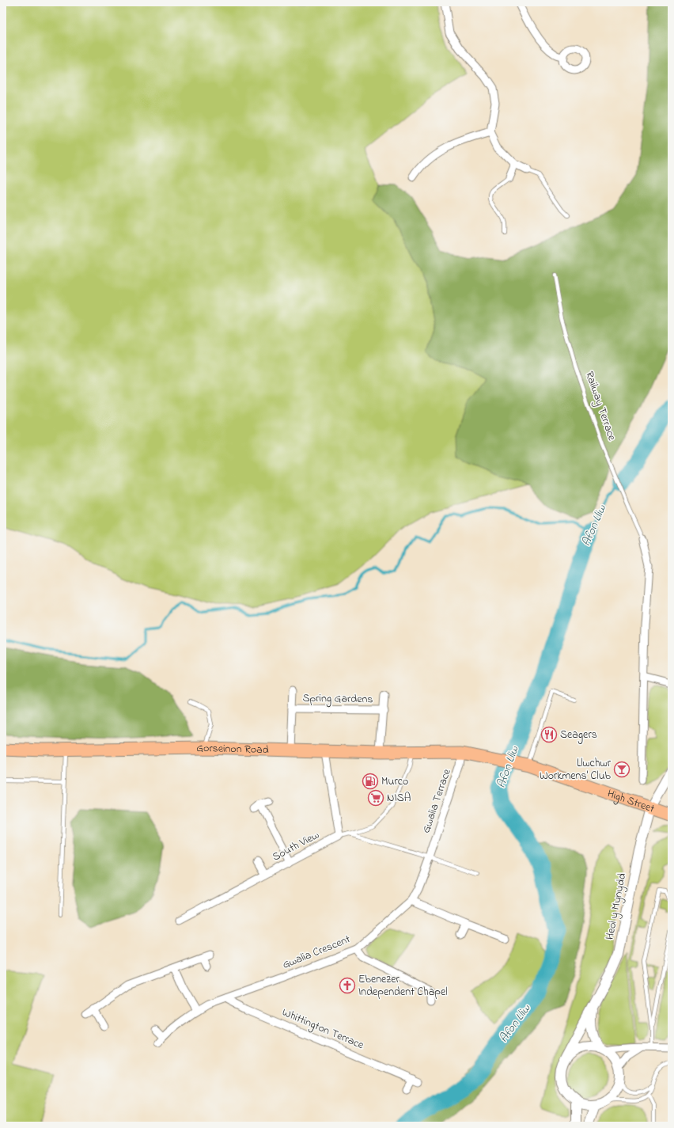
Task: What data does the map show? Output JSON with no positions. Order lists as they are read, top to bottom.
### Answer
{
  "streets": {
    "main road": ["Gorseinon Road", "High Street"],
    "street": [
      "Spring Gardens",
      "Gwalia Terrace",
      "South View",
      "Heol y Mynydd",
      "Gwalia Crescent",
      "Whittington Terrace"
    ],
    "lane": ["Railway Terrace"]
  },
  "crossings": [
    ["Spring Gardens", "Gorseinon Road"],
    ["Gorseinon Road", "Gwalia Terrace"],
    ["Gorseinon Road", "High Street"],
    ["Gwalia Terrace", "High Street"],
    ["Gwalia Terrace", "Gwalia Crescent"],
    ["High Street", "Heol y Mynydd"],
    ["Gwalia Crescent", "Whittington Terrace"]
  ],
  "water": ["Afon Lliw"],
  "places": {
    "restaurant": ["Seagers"],
    "bar": ["Llwchwr Workmens' Club"],
    "fuel station": ["Murco"],
    "supermarket": ["NISA"],
    "church": ["Ebenezer Independent Chapel"]
  }
}
